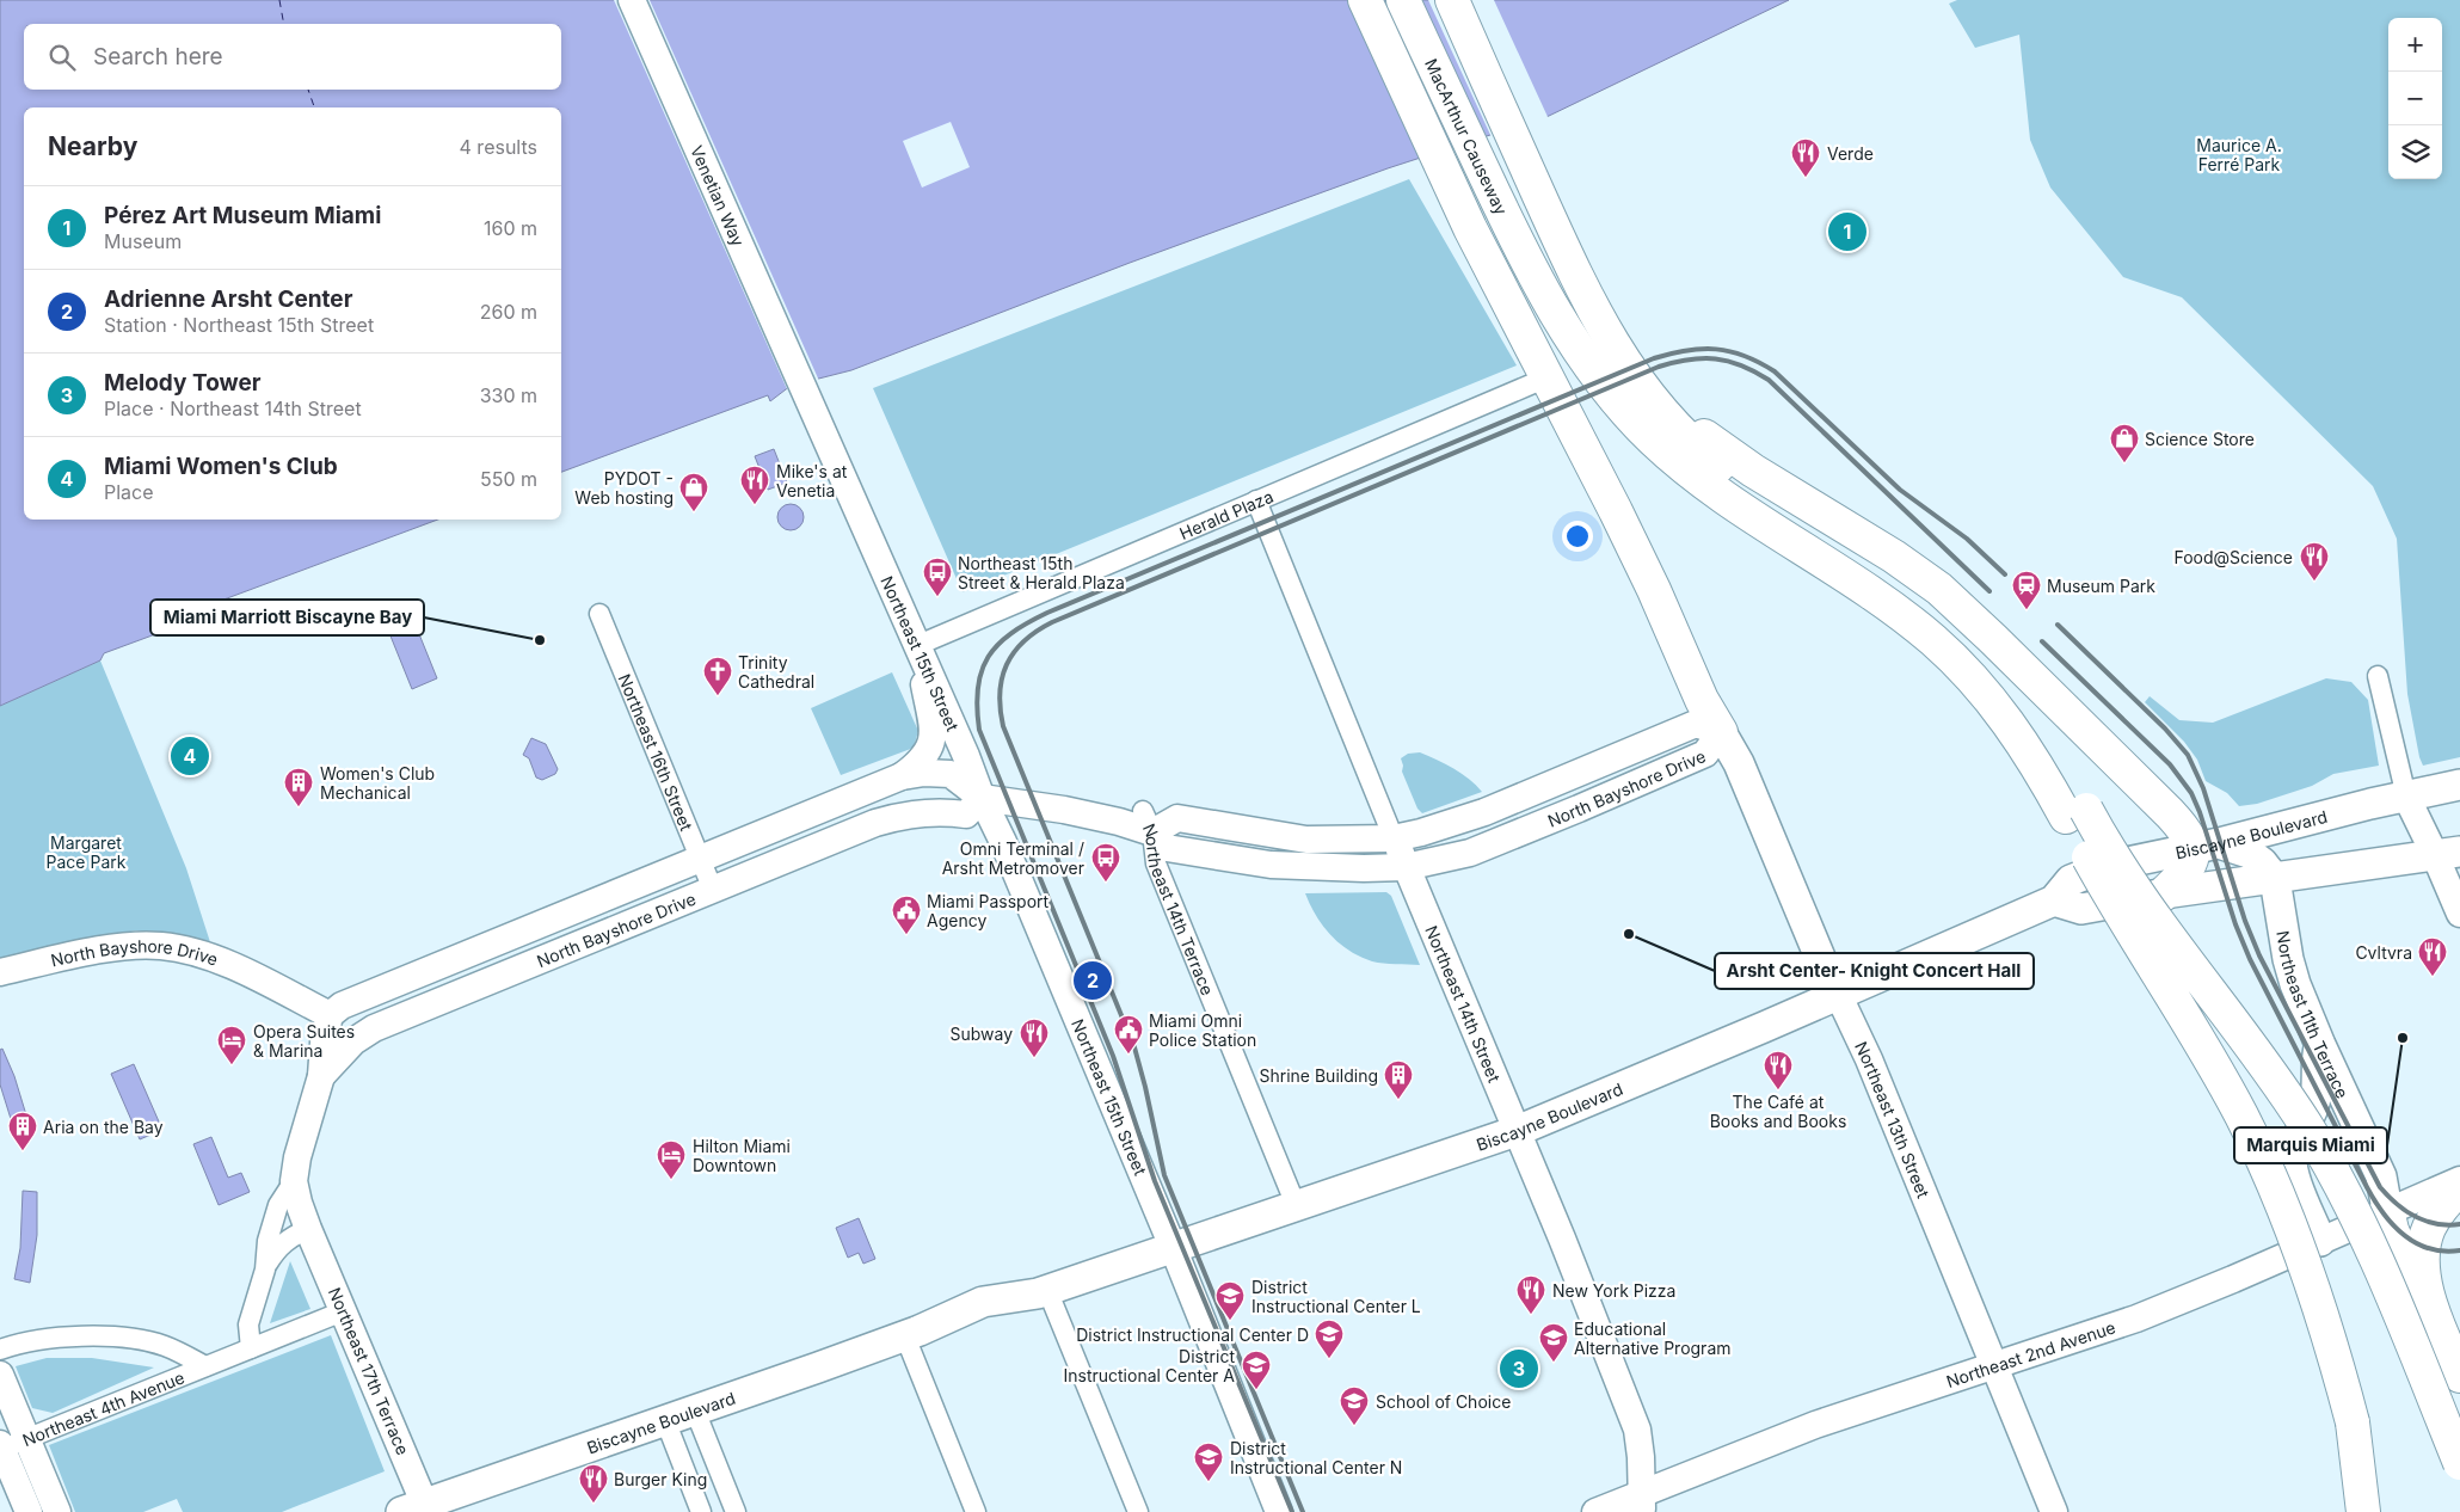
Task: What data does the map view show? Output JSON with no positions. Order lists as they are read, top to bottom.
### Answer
{
  "streets": {
    "highway": ["MacArthur Causeway"],
    "main road": ["Biscayne Boulevard", "Northeast 11th Terrace", "Northeast 13th Street"],
    "street": [
      "Venetian Way",
      "Herald Plaza",
      "Northeast 15th Street",
      "Northeast 16th Street",
      "North Bayshore Drive",
      "Northeast 14th Terrace",
      "Northeast 14th Street",
      "Northeast 2nd Avenue",
      "Northeast 17th Terrace",
      "Northeast 4th Avenue"
    ]
  },
  "crossings": [
    ["Venetian Way", "Northeast 15th Street"],
    ["Herald Plaza", "Northeast 15th Street"],
    ["Herald Plaza", "Northeast 14th Street"],
    ["Northeast 15th Street", "North Bayshore Drive"],
    ["Northeast 15th Street", "Biscayne Boulevard"],
    ["Northeast 16th Street", "North Bayshore Drive"],
    ["North Bayshore Drive", "Northeast 14th Terrace"],
    ["North Bayshore Drive", "Northeast 14th Street"],
    ["North Bayshore Drive", "Northeast 13th Street"],
    ["North Bayshore Drive", "Northeast 17th Terrace"],
    ["Biscayne Boulevard", "Northeast 14th Terrace"],
    ["Biscayne Boulevard", "Northeast 14th Street"],
    ["Biscayne Boulevard", "Northeast 13th Street"],
    ["Biscayne Boulevard", "Northeast 17th Terrace"],
    ["Northeast 14th Street", "Northeast 2nd Avenue"],
    ["Northeast 11th Terrace", "Northeast 2nd Avenue"],
    ["Northeast 13th Street", "Northeast 2nd Avenue"],
    ["Northeast 17th Terrace", "Northeast 4th Avenue"]
  ],
  "parks": ["Maurice A. Ferré Park", "Margaret Pace Park"],
  "places": {
    "restaurant": [
      "Verde",
      "Mike's at Venetia",
      "Food@Science",
      "Cvltvra",
      "Subway",
      "The Café at Books and Books",
      "New York Pizza",
      "Burger King"
    ],
    "shop": ["Science Store", "PYDOT - Web hosting"],
    "bus stop": ["Northeast 15th Street & Herald Plaza", "Omni Terminal / Arsht Metromover"],
    "station": ["Museum Park"],
    "other": ["Miami Marriott Biscayne Bay", "Arsht Center- Knight Concert Hall", "Marquis Miami"],
    "church": ["Trinity Cathedral"],
    "building": ["Women's Club Mechanical", "Shrine Building", "Aria on the Bay"],
    "public building": ["Miami Passport Agency", "Miami Omni Police Station"],
    "hotel": ["Opera Suites & Marina", "Hilton Miami Downtown"],
    "school or university": [
      "District Instructional Center L",
      "District Instructional Center D",
      "Educational Alternative Program",
      "District Instructional Center A",
      "School of Choice",
      "District Instructional Center N"
    ]
  },
  "page": {
    "map_buttons": ["+", "−"],
    "search": "Search here",
    "heading": ["Nearby", "4 results"],
    "list": [
      {
        "mark": "1",
        "name": "Pérez Art Museum Miami",
        "note": "Museum",
        "value": "160 m"
      },
      {
        "mark": "2",
        "name": "Adrienne Arsht Center",
        "note": "Station · Northeast 15th Street",
        "value": "260 m"
      },
      {
        "mark": "3",
        "name": "Melody Tower",
        "note": "Place · Northeast 14th Street",
        "value": "330 m"
      },
      {
        "mark": "4",
        "name": "Miami Women's Club",
        "note": "Place",
        "value": "550 m"
      }
    ],
    "pins": [
      "1",
      "4",
      "2",
      "3"
    ]
  }
}
